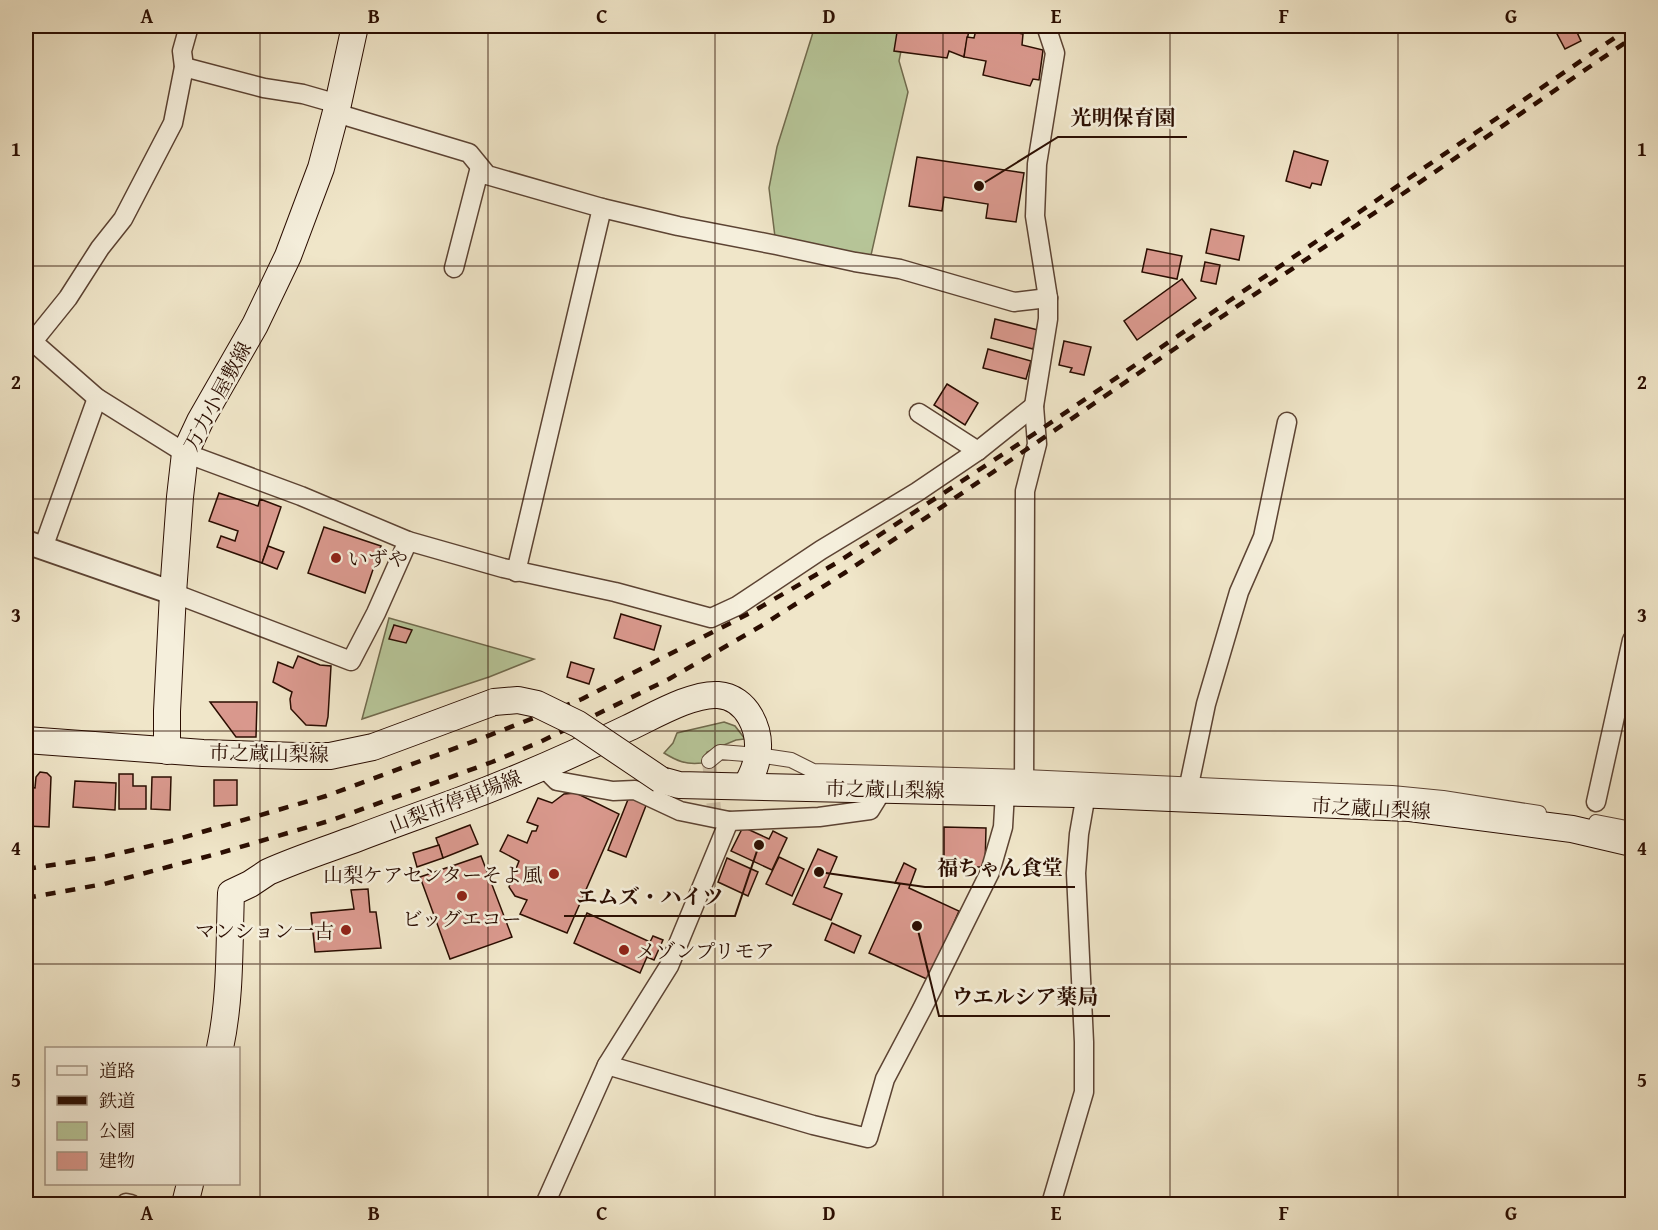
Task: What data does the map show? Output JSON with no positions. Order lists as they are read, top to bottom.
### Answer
{
  "streets": {
    "main road": ["万力小屋敷線", "市之蔵山梨線", "山梨市停車場線"]
  },
  "crossings": [
    ["万力小屋敷線", "市之蔵山梨線"],
    ["市之蔵山梨線", "山梨市停車場線"]
  ],
  "places": [
    "光明保育園",
    "いずや",
    "エムズ・ハイツ",
    "福ちゃん食堂",
    "山梨ケアセンターそよ風",
    "ビッグエコー",
    "ウエルシア薬局",
    "マンション一古",
    "メゾンプリモア"
  ],
  "legend": [
    "道路",
    "鉄道",
    "公園",
    "建物"
  ],
  "grid": {
    "columns": [
      "A",
      "B",
      "C",
      "D",
      "E",
      "F",
      "G"
    ],
    "rows": [
      "1",
      "2",
      "3",
      "4",
      "5"
    ]
  }
}
